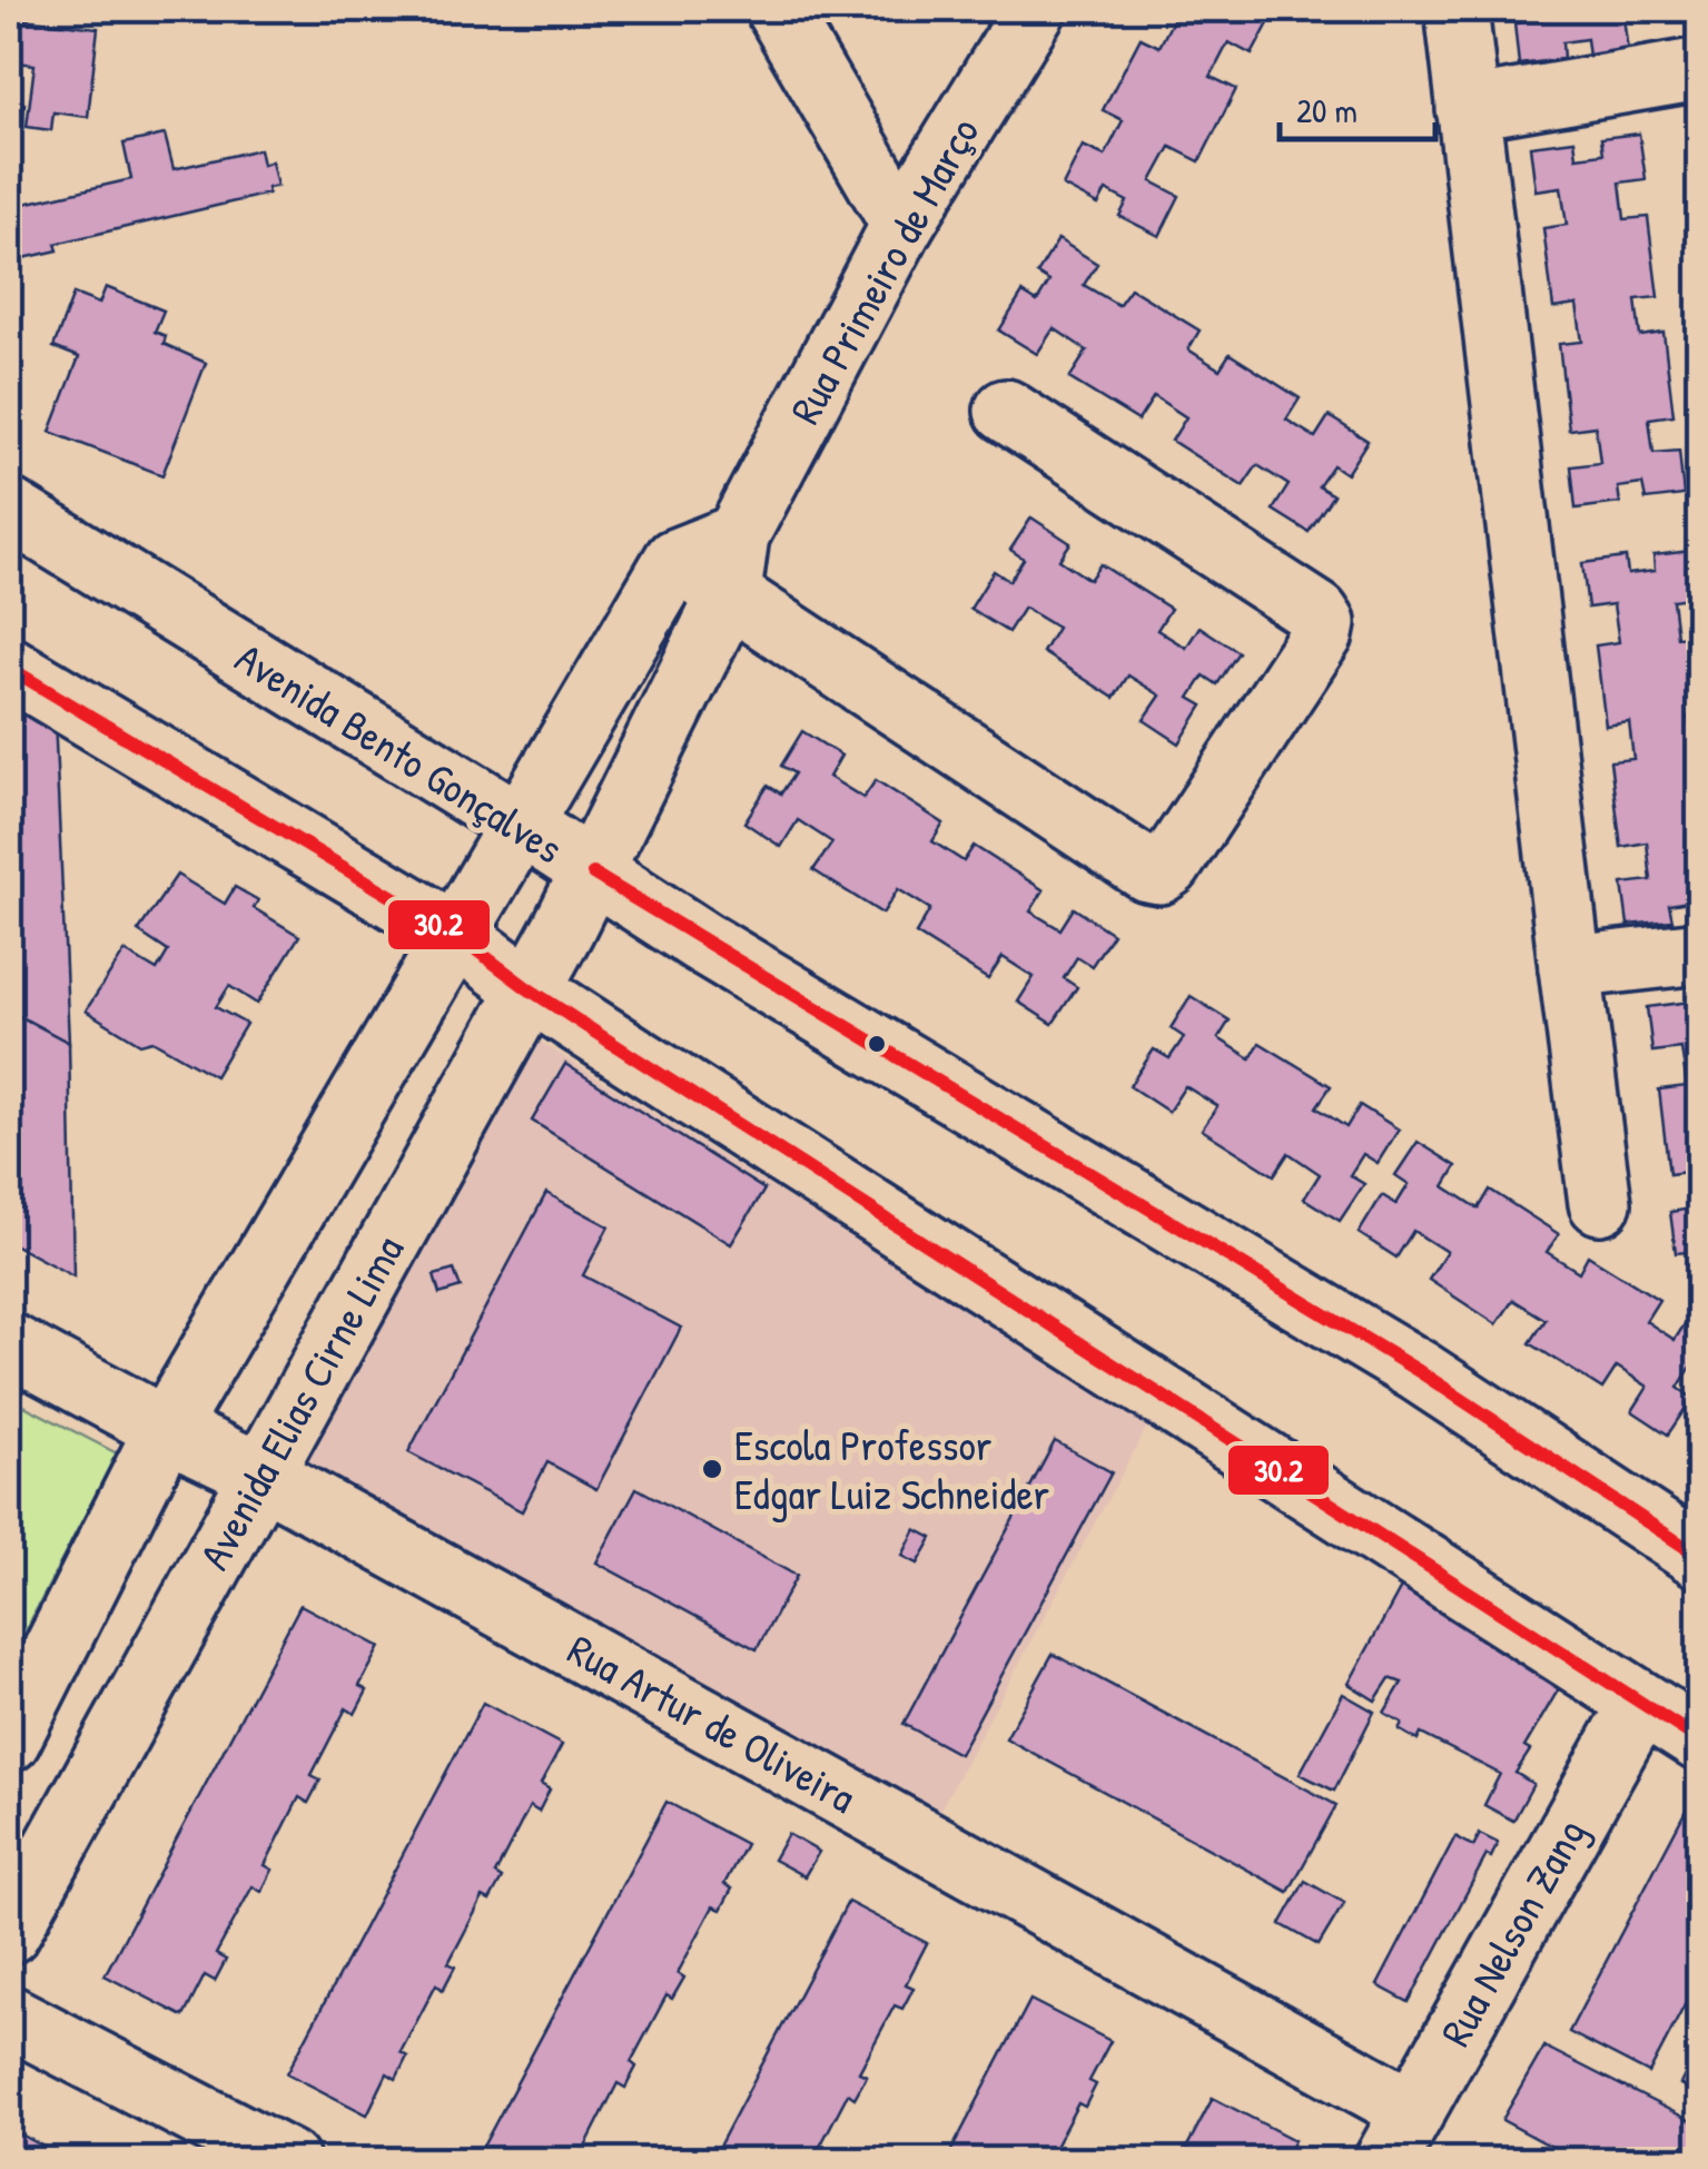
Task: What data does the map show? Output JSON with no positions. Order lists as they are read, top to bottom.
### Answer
{
  "streets": {
    "street": [
      "Rua Primeiro de Março",
      "Avenida Bento Gonçalves",
      "Avenida Elias Cirne Lima",
      "Rua Artur de Oliveira",
      "Rua Nelson Zang"
    ]
  },
  "crossings": [
    ["Rua Primeiro de Março", "Avenida Bento Gonçalves"],
    ["Rua Primeiro de Março", "Avenida Elias Cirne Lima"],
    ["Avenida Bento Gonçalves", "Avenida Elias Cirne Lima"],
    ["Avenida Elias Cirne Lima", "Rua Artur de Oliveira"],
    ["Rua Artur de Oliveira", "Rua Nelson Zang"]
  ],
  "places": ["Escola Professor Edgar Luiz Schneider"],
  "lines": ["transit line 30.2"],
  "scale_bar": "20 m"
}
